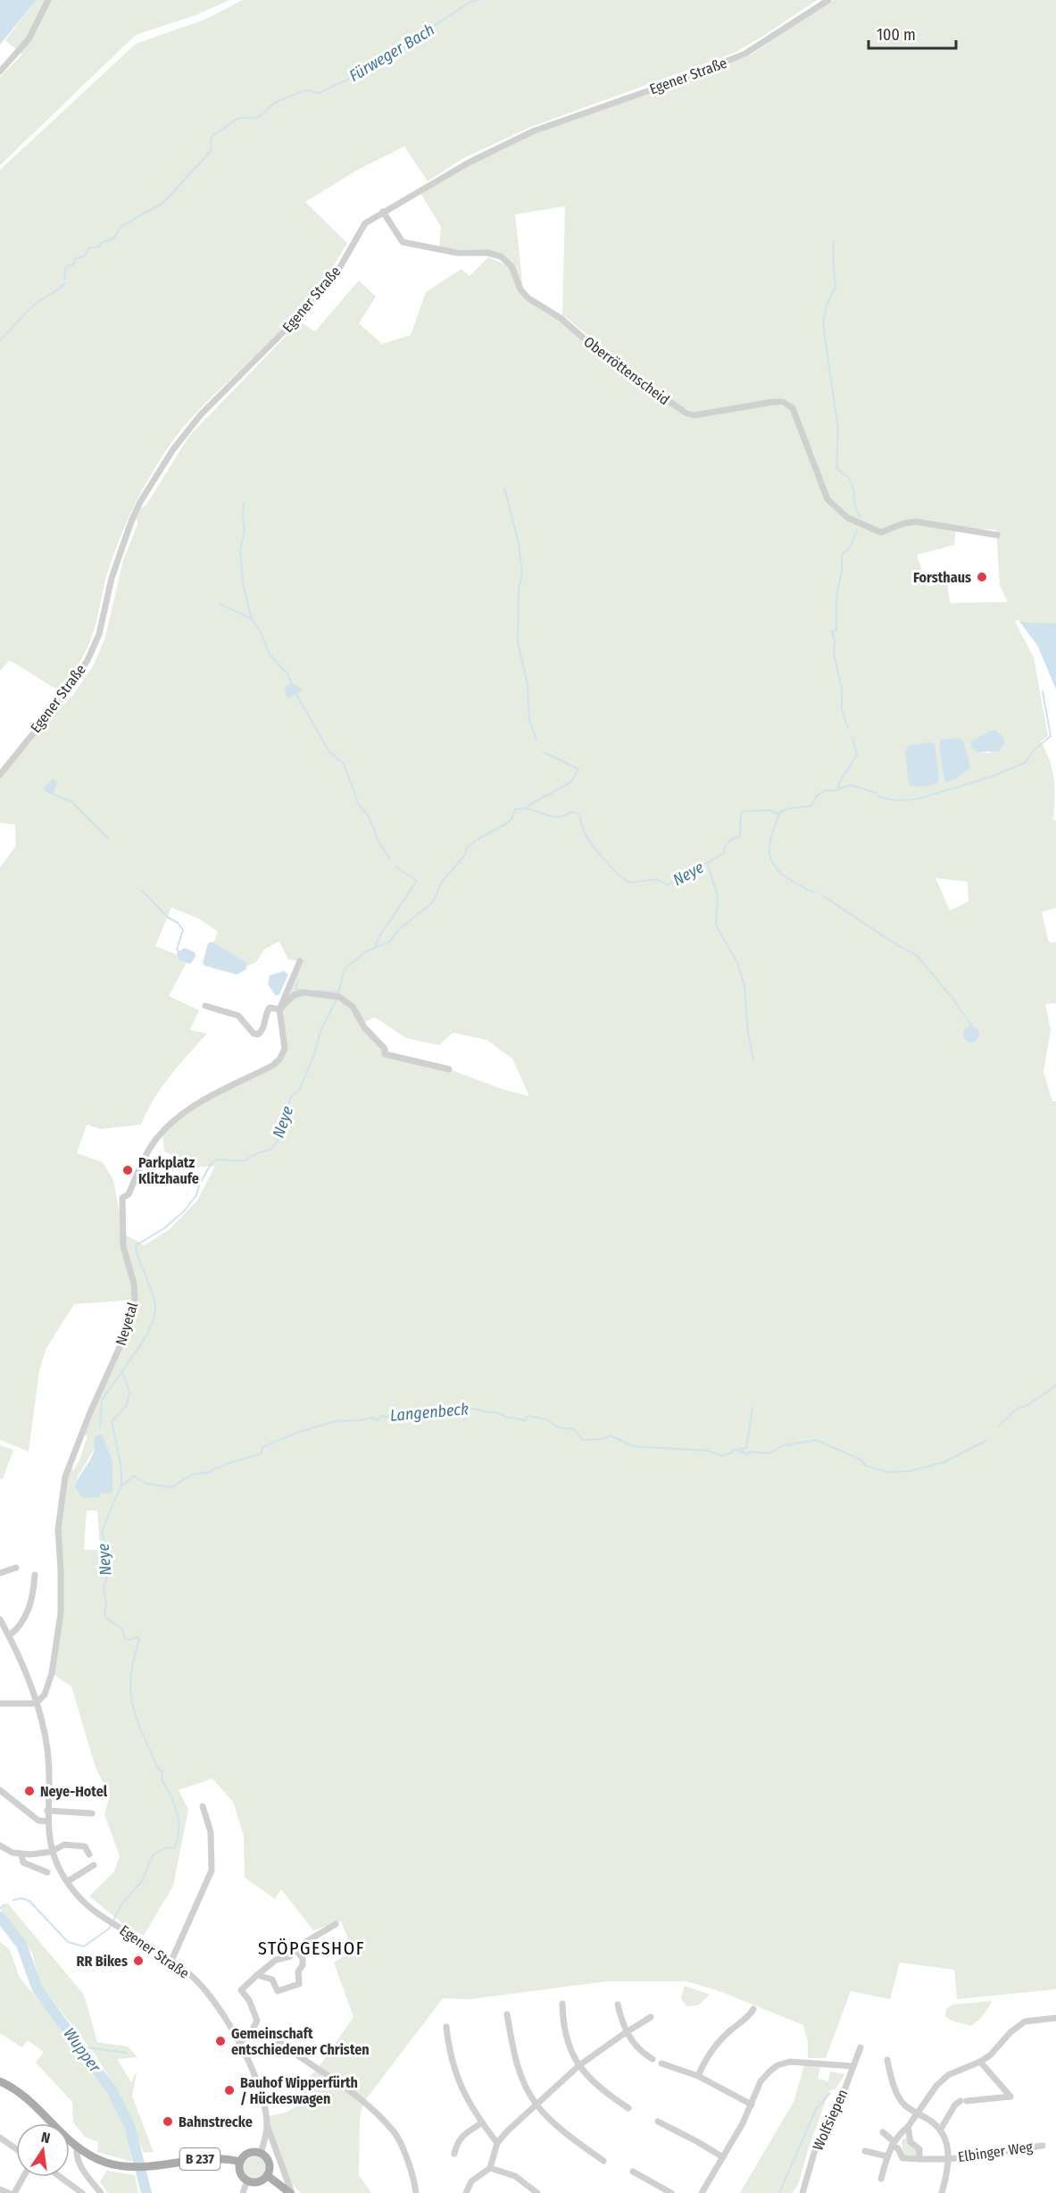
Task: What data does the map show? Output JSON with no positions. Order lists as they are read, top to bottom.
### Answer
{
  "streets": {
    "main road": ["B 237"],
    "street": [
      "Egener Straße",
      "Oberröttenscheid",
      "Neyetal",
      "Wolfsiepen",
      "Elbinger Weg"
    ]
  },
  "crossings": [
    ["Egener Straße", "Oberröttenscheid"],
    ["Egener Straße", "Neyetal"],
    ["Egener Straße", "B 237"]
  ],
  "districts": ["STÖPGESHOF"],
  "water": [
    "Fürweger Bach",
    "Neye",
    "Langenbeck",
    "Wupper"
  ],
  "places": [
    "Forsthaus",
    "Parkplatz Klitzhaufe",
    "Neye-Hotel",
    "RR Bikes",
    "Gemeinschaft entschiedener Christen",
    "Bauhof Wipperfürth / Hückeswagen",
    "Bahnstrecke"
  ],
  "scale_bar": "100 m",
  "north": "top"
}
